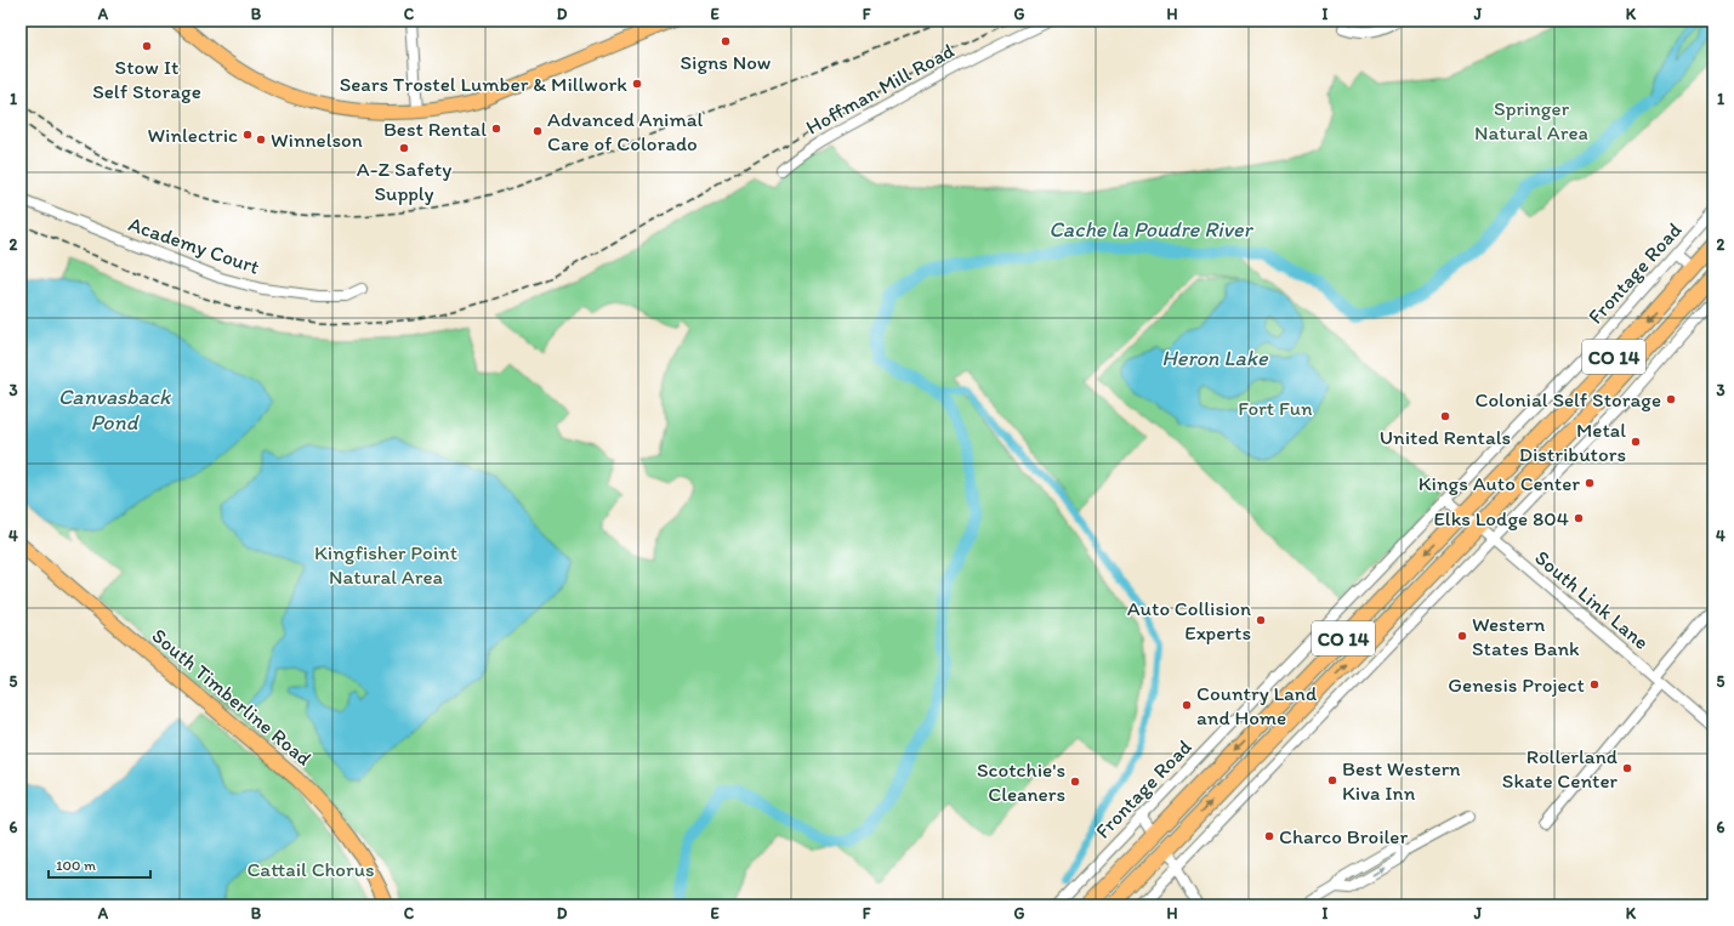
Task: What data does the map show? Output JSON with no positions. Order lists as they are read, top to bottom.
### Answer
{
  "streets": {
    "highway": ["CO 14"],
    "main road": ["South Timberline Road"],
    "street": [
      "Hoffman Mill Road",
      "Academy Court",
      "Frontage Road",
      "South Link Lane"
    ]
  },
  "crossings": [
    ["Frontage Road", "South Link Lane"],
    ["CO 14", "South Link Lane"]
  ],
  "water": ["Cache la Poudre River", "Heron Lake", "Canvasback Pond"],
  "parks": [
    "Springer Natural Area",
    "Fort Fun",
    "Kingfisher Point Natural Area",
    "Cattail Chorus"
  ],
  "places": [
    "Signs Now",
    "Stow It Self Storage",
    "Sears Trostel Lumber & Millwork",
    "Best Rental",
    "Advanced Animal Care of Colorado",
    "Winlectric",
    "Winnelson",
    "A-Z Safety Supply",
    "Colonial Self Storage",
    "United Rentals",
    "Metal Distributors",
    "Kings Auto Center",
    "Elks Lodge 804",
    "Auto Collision Experts",
    "Western States Bank",
    "Genesis Project",
    "Country Land and Home",
    "Rollerland Skate Center",
    "Best Western Kiva Inn",
    "Scotchie's Cleaners",
    "Charco Broiler"
  ],
  "scale_bar": "100 m",
  "grid": {
    "columns": [
      "A",
      "B",
      "C",
      "D",
      "E",
      "F",
      "G",
      "H",
      "I",
      "J",
      "K"
    ],
    "rows": [
      "1",
      "2",
      "3",
      "4",
      "5",
      "6"
    ]
  }
}
